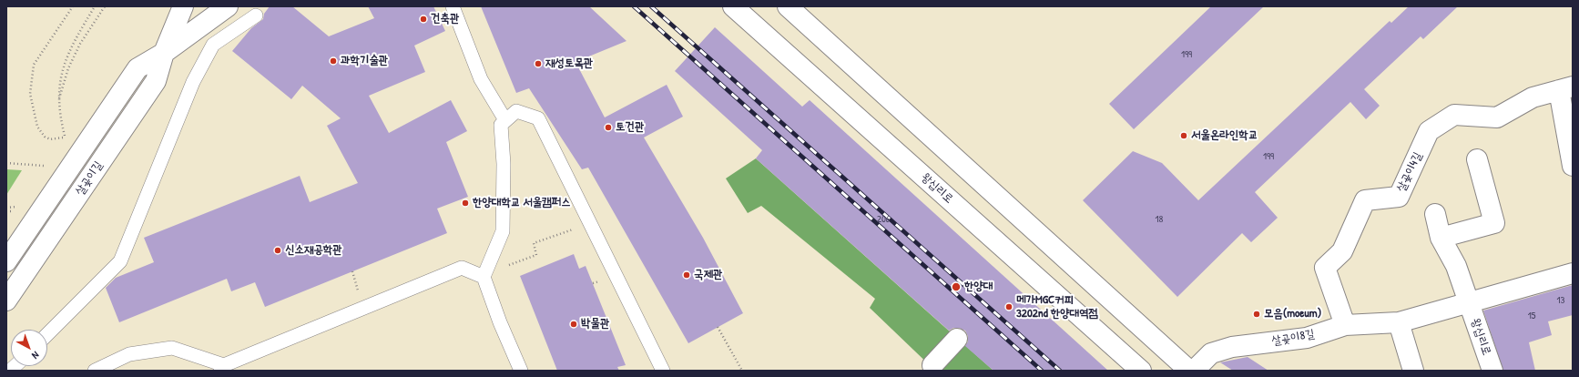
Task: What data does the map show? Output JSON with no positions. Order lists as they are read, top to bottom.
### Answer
{
  "streets": {
    "main road": [
      "살곶이4길",
      "살곶이길",
      "왕십리로",
      "살곶이8길"
    ]
  },
  "crossings": [
    ["살곶이4길", "살곶이8길"],
    ["왕십리로", "살곶이8길"]
  ],
  "places": [
    "건축관",
    "과학기술관",
    "재성토목관",
    "토건관",
    "서울온라인학교",
    "한양대학교 서울캠퍼스",
    "신소재공학관",
    "국제관",
    "한양대",
    "메가MGC커피 3202nd 한양대역점",
    "모음(moeum)",
    "박물관"
  ],
  "house_numbers": [
    "199",
    "199",
    "206",
    "18",
    "13",
    "15"
  ],
  "north": "bottom right"
}
